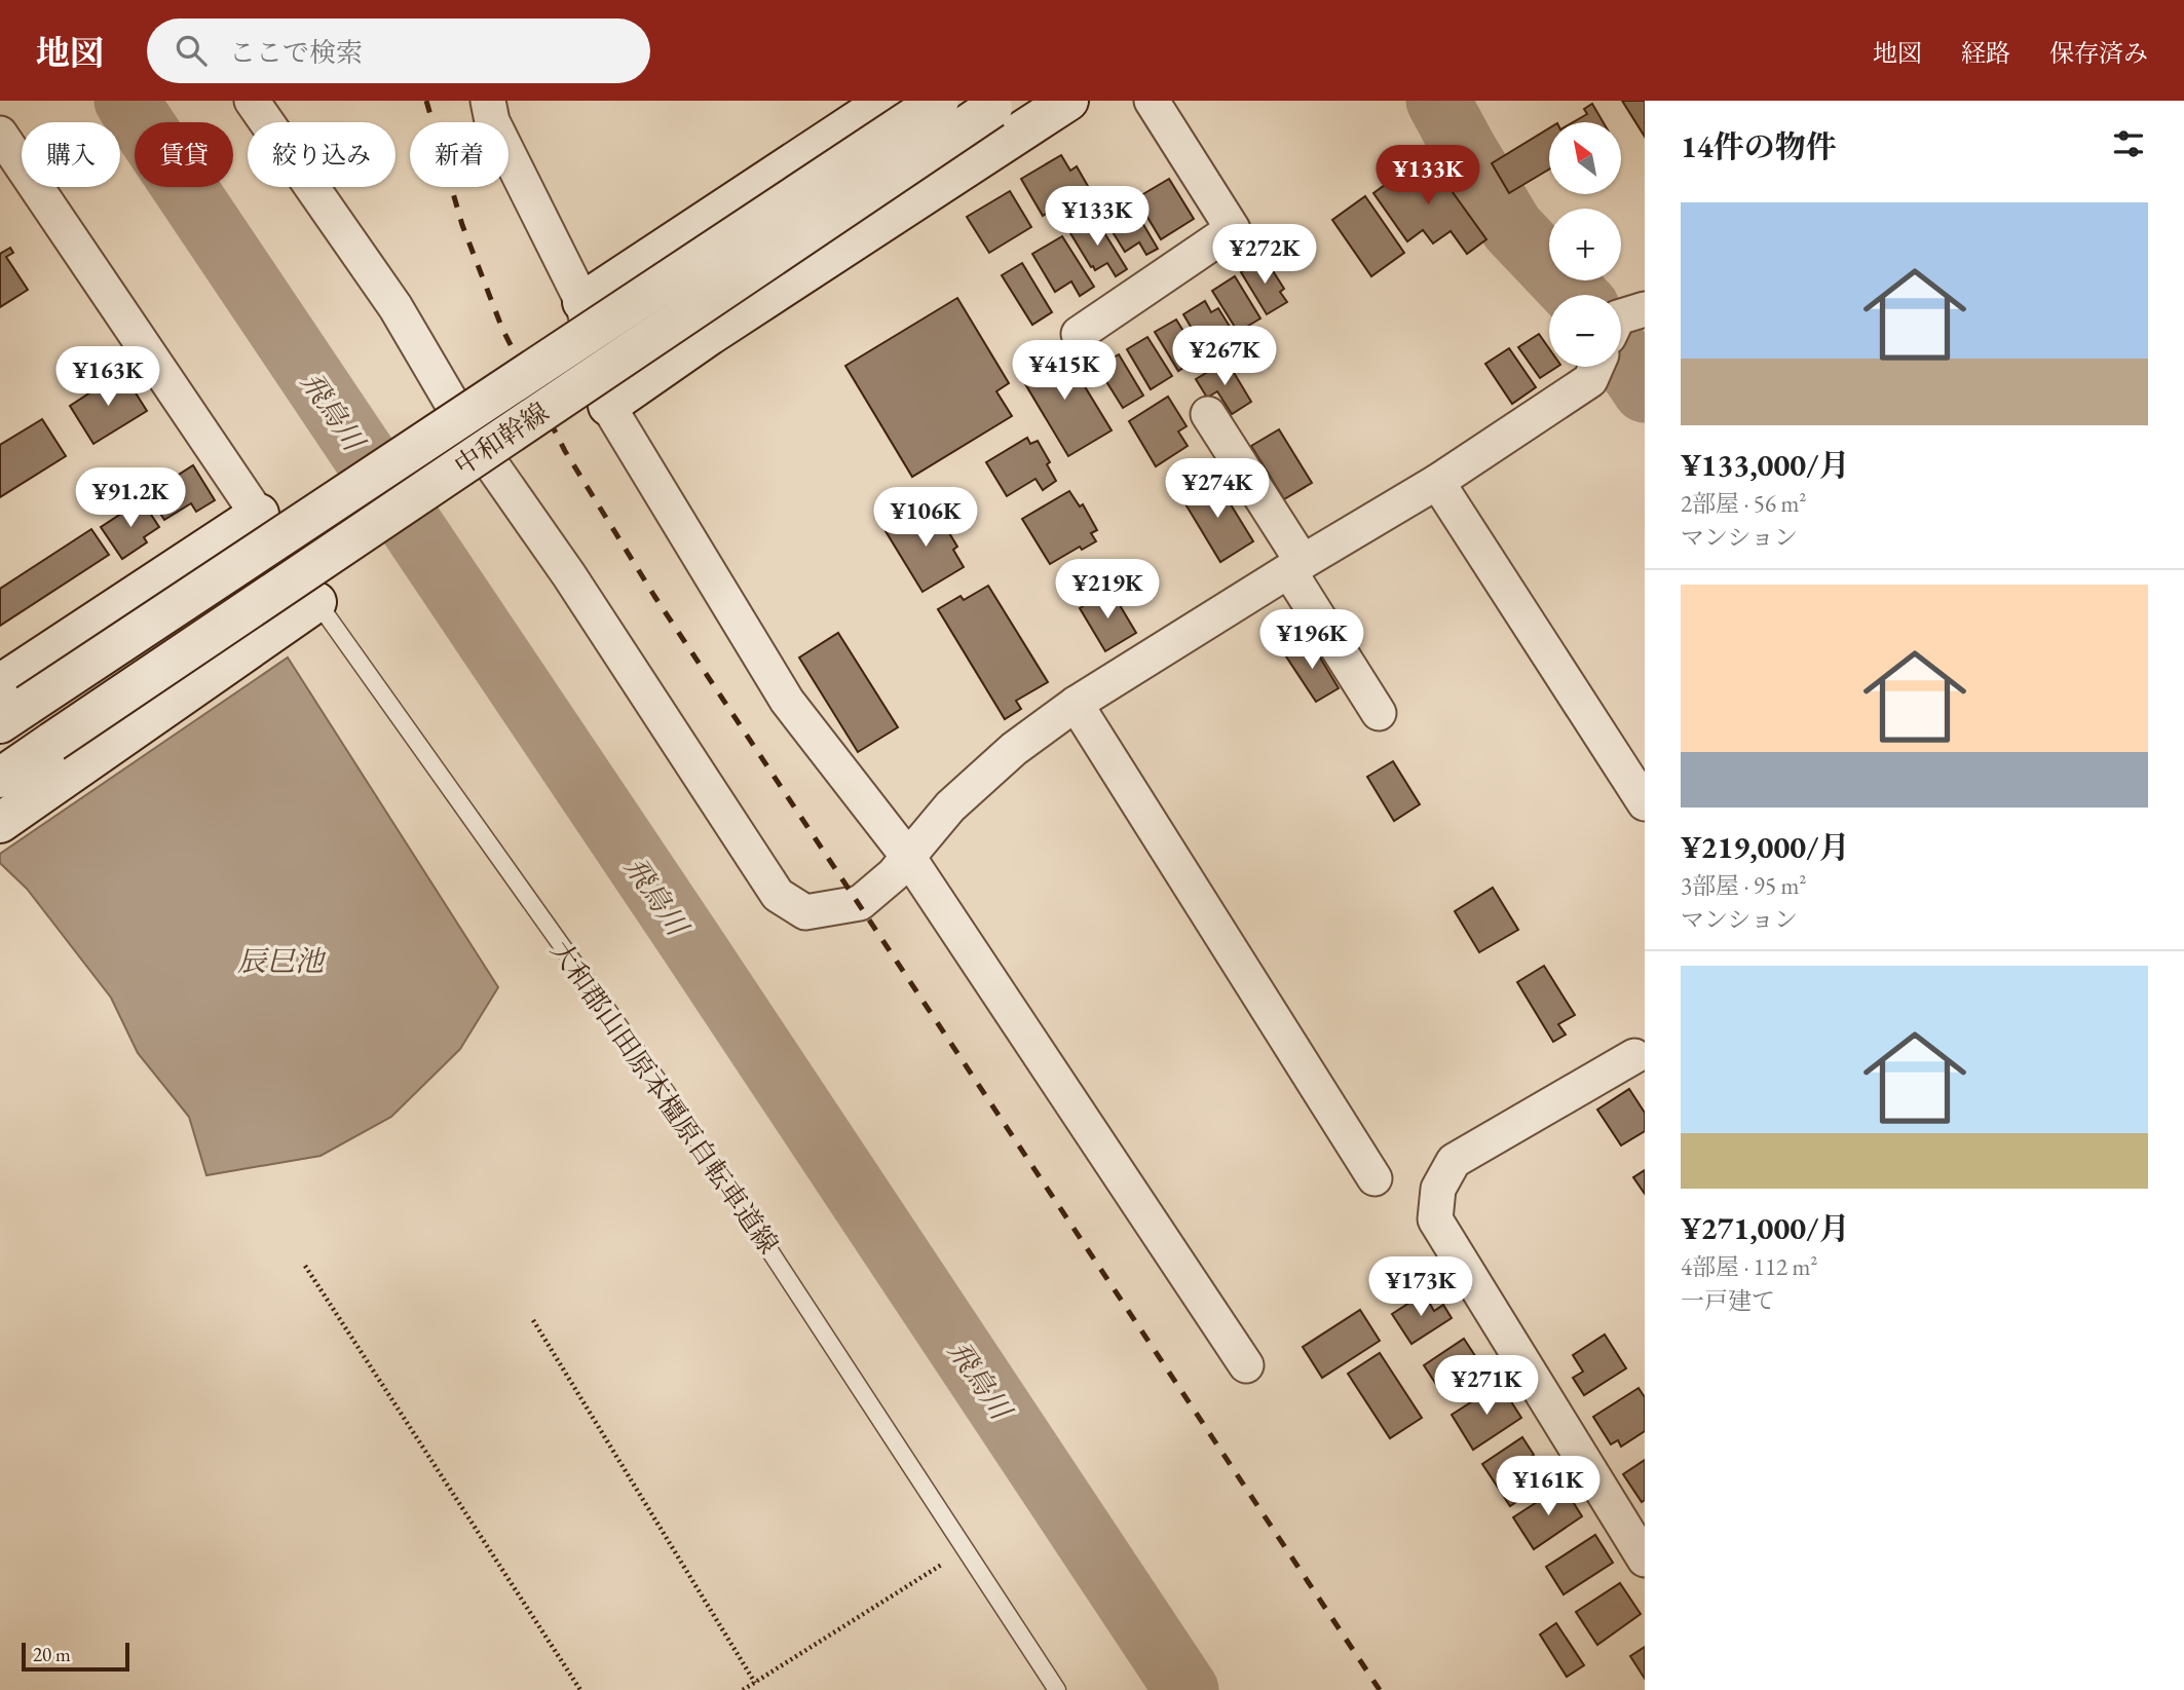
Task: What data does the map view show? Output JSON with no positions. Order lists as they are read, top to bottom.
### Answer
{
  "streets": {
    "main road": ["中和幹線"],
    "street": ["大和郡山田原本橿原自転車道線"]
  },
  "water": ["飛鳥川", "辰巳池"],
  "scale_bar": "20 m",
  "north": "top left",
  "page": {
    "header": "地図",
    "search": "ここで検索",
    "nav": ["地図", "経路", "保存済み"],
    "heading": "14件の物件",
    "map_buttons": ["+", "−"],
    "chip": [
      "購入",
      "賃貸",
      "絞り込み",
      "新着"
    ],
    "price": [
      "¥133K",
      "¥133K",
      "¥272K",
      "¥267K",
      "¥415K",
      "¥163K",
      "¥274K",
      "¥91.2K",
      "¥106K",
      "¥219K",
      "¥196K",
      "¥173K",
      "¥271K",
      "¥161K"
    ],
    "list": [
      {
        "name": "¥133,000/月",
        "note": "2部屋 · 56 m² · マンション"
      },
      {
        "name": "¥219,000/月",
        "note": "3部屋 · 95 m² · マンション"
      },
      {
        "name": "¥271,000/月",
        "note": "4部屋 · 112 m² · 一戸建て"
      }
    ],
    "scale": "20 m"
  }
}
